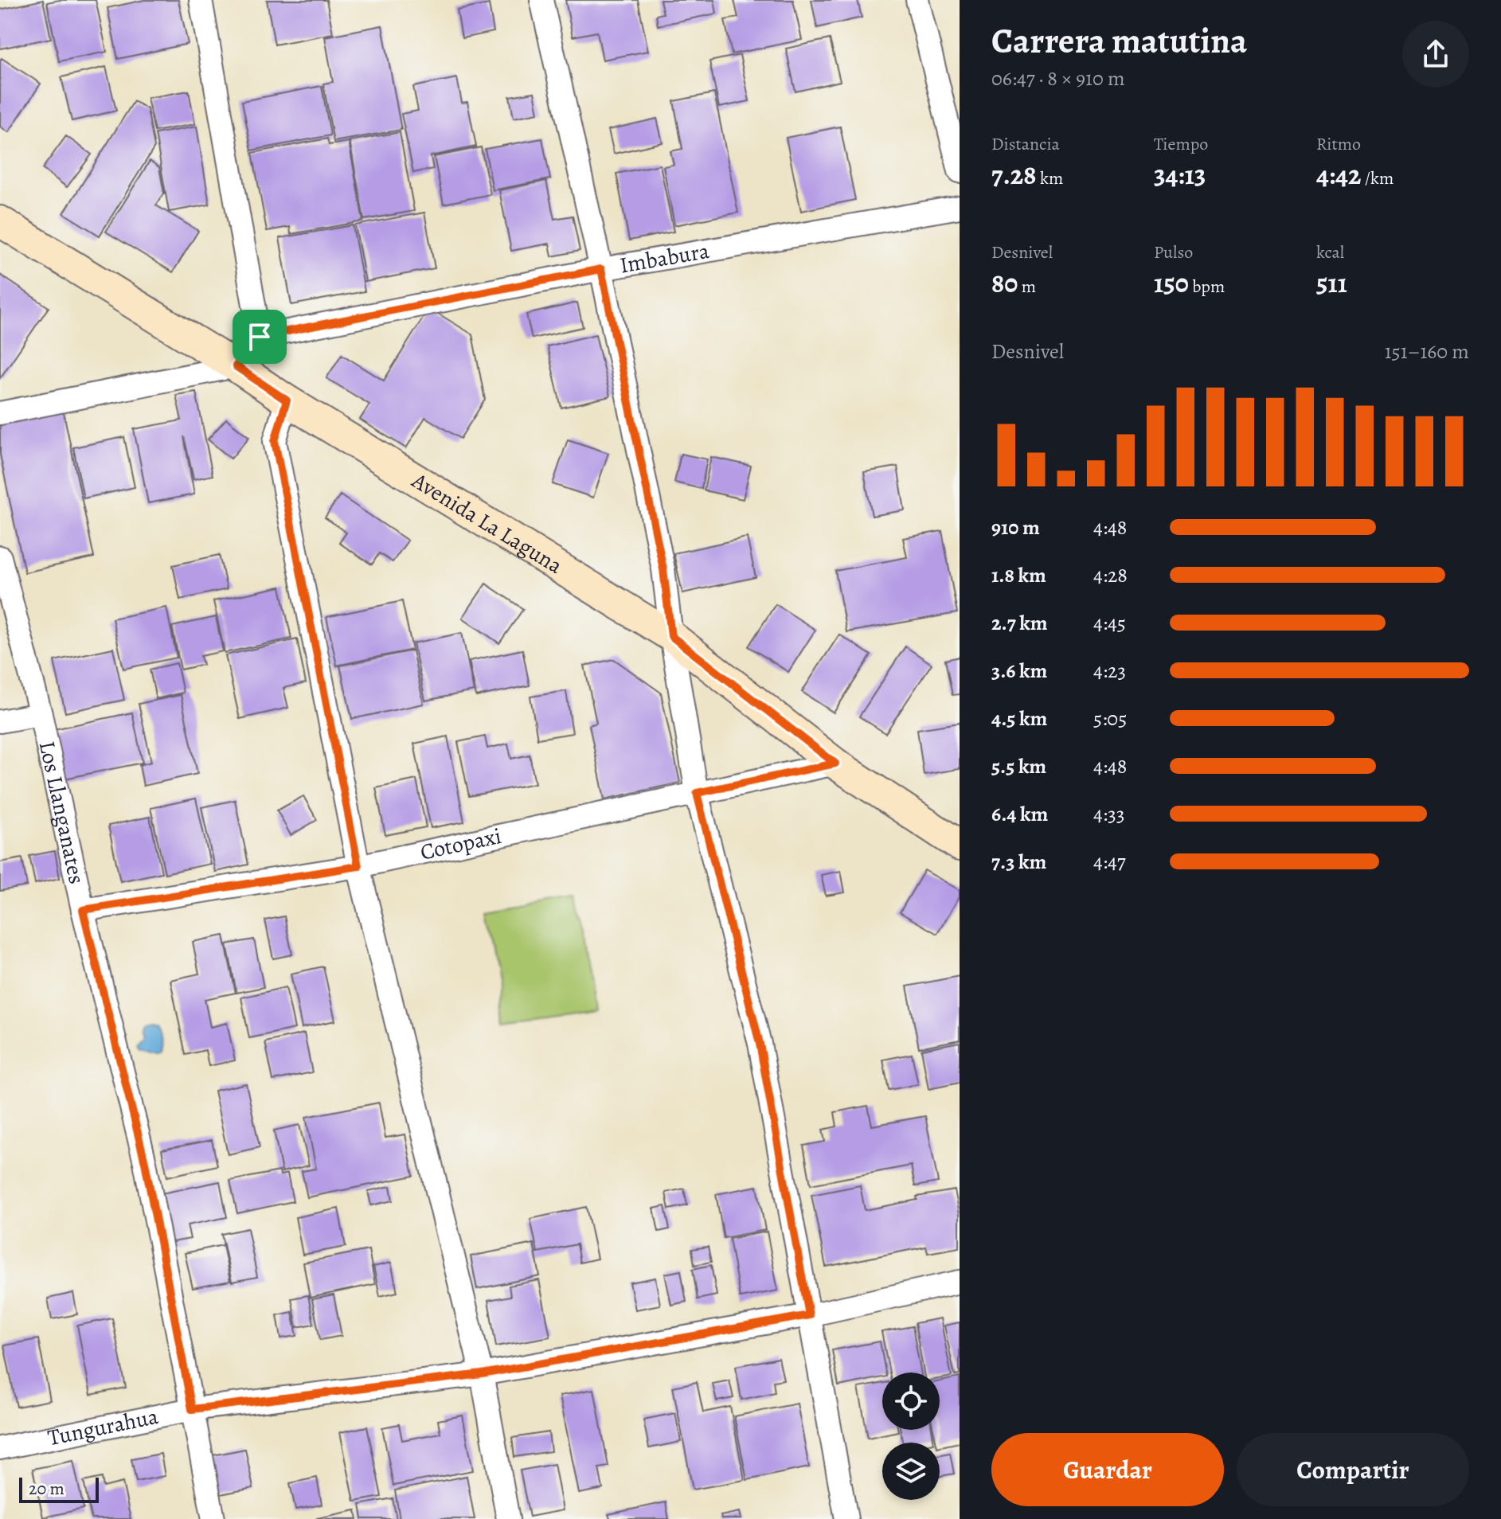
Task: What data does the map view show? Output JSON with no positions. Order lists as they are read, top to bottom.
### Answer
{
  "streets": {
    "street": [
      "Imbabura",
      "Avenida La Laguna",
      "Los Llanganates",
      "Cotopaxi",
      "Tungurahua"
    ]
  },
  "crossings": [
    ["Avenida La Laguna", "Cotopaxi"],
    ["Los Llanganates", "Cotopaxi"],
    ["Los Llanganates", "Tungurahua"]
  ],
  "scale_bar": "20 m",
  "page": {
    "heading": ["Carrera matutina", "06:47 · 8 × 910 m"],
    "stats": [
      ["Distancia", "7.28 km"],
      ["Tiempo", "34:13"],
      ["Ritmo", "4:42 /km"],
      ["Desnivel", "80 m"],
      ["Pulso", "150 bpm"],
      ["kcal", "511"]
    ],
    "chart": ["Desnivel", "151–160 m"],
    "list": [
      {
        "name": "910 m",
        "note": "4:48"
      },
      {
        "name": "1.8 km",
        "note": "4:28"
      },
      {
        "name": "2.7 km",
        "note": "4:45"
      },
      {
        "name": "3.6 km",
        "note": "4:23"
      },
      {
        "name": "4.5 km",
        "note": "5:05"
      },
      {
        "name": "5.5 km",
        "note": "4:48"
      },
      {
        "name": "6.4 km",
        "note": "4:33"
      },
      {
        "name": "7.3 km",
        "note": "4:47"
      }
    ],
    "buttons": ["Guardar", "Compartir"],
    "scale": "20 m"
  }
}
